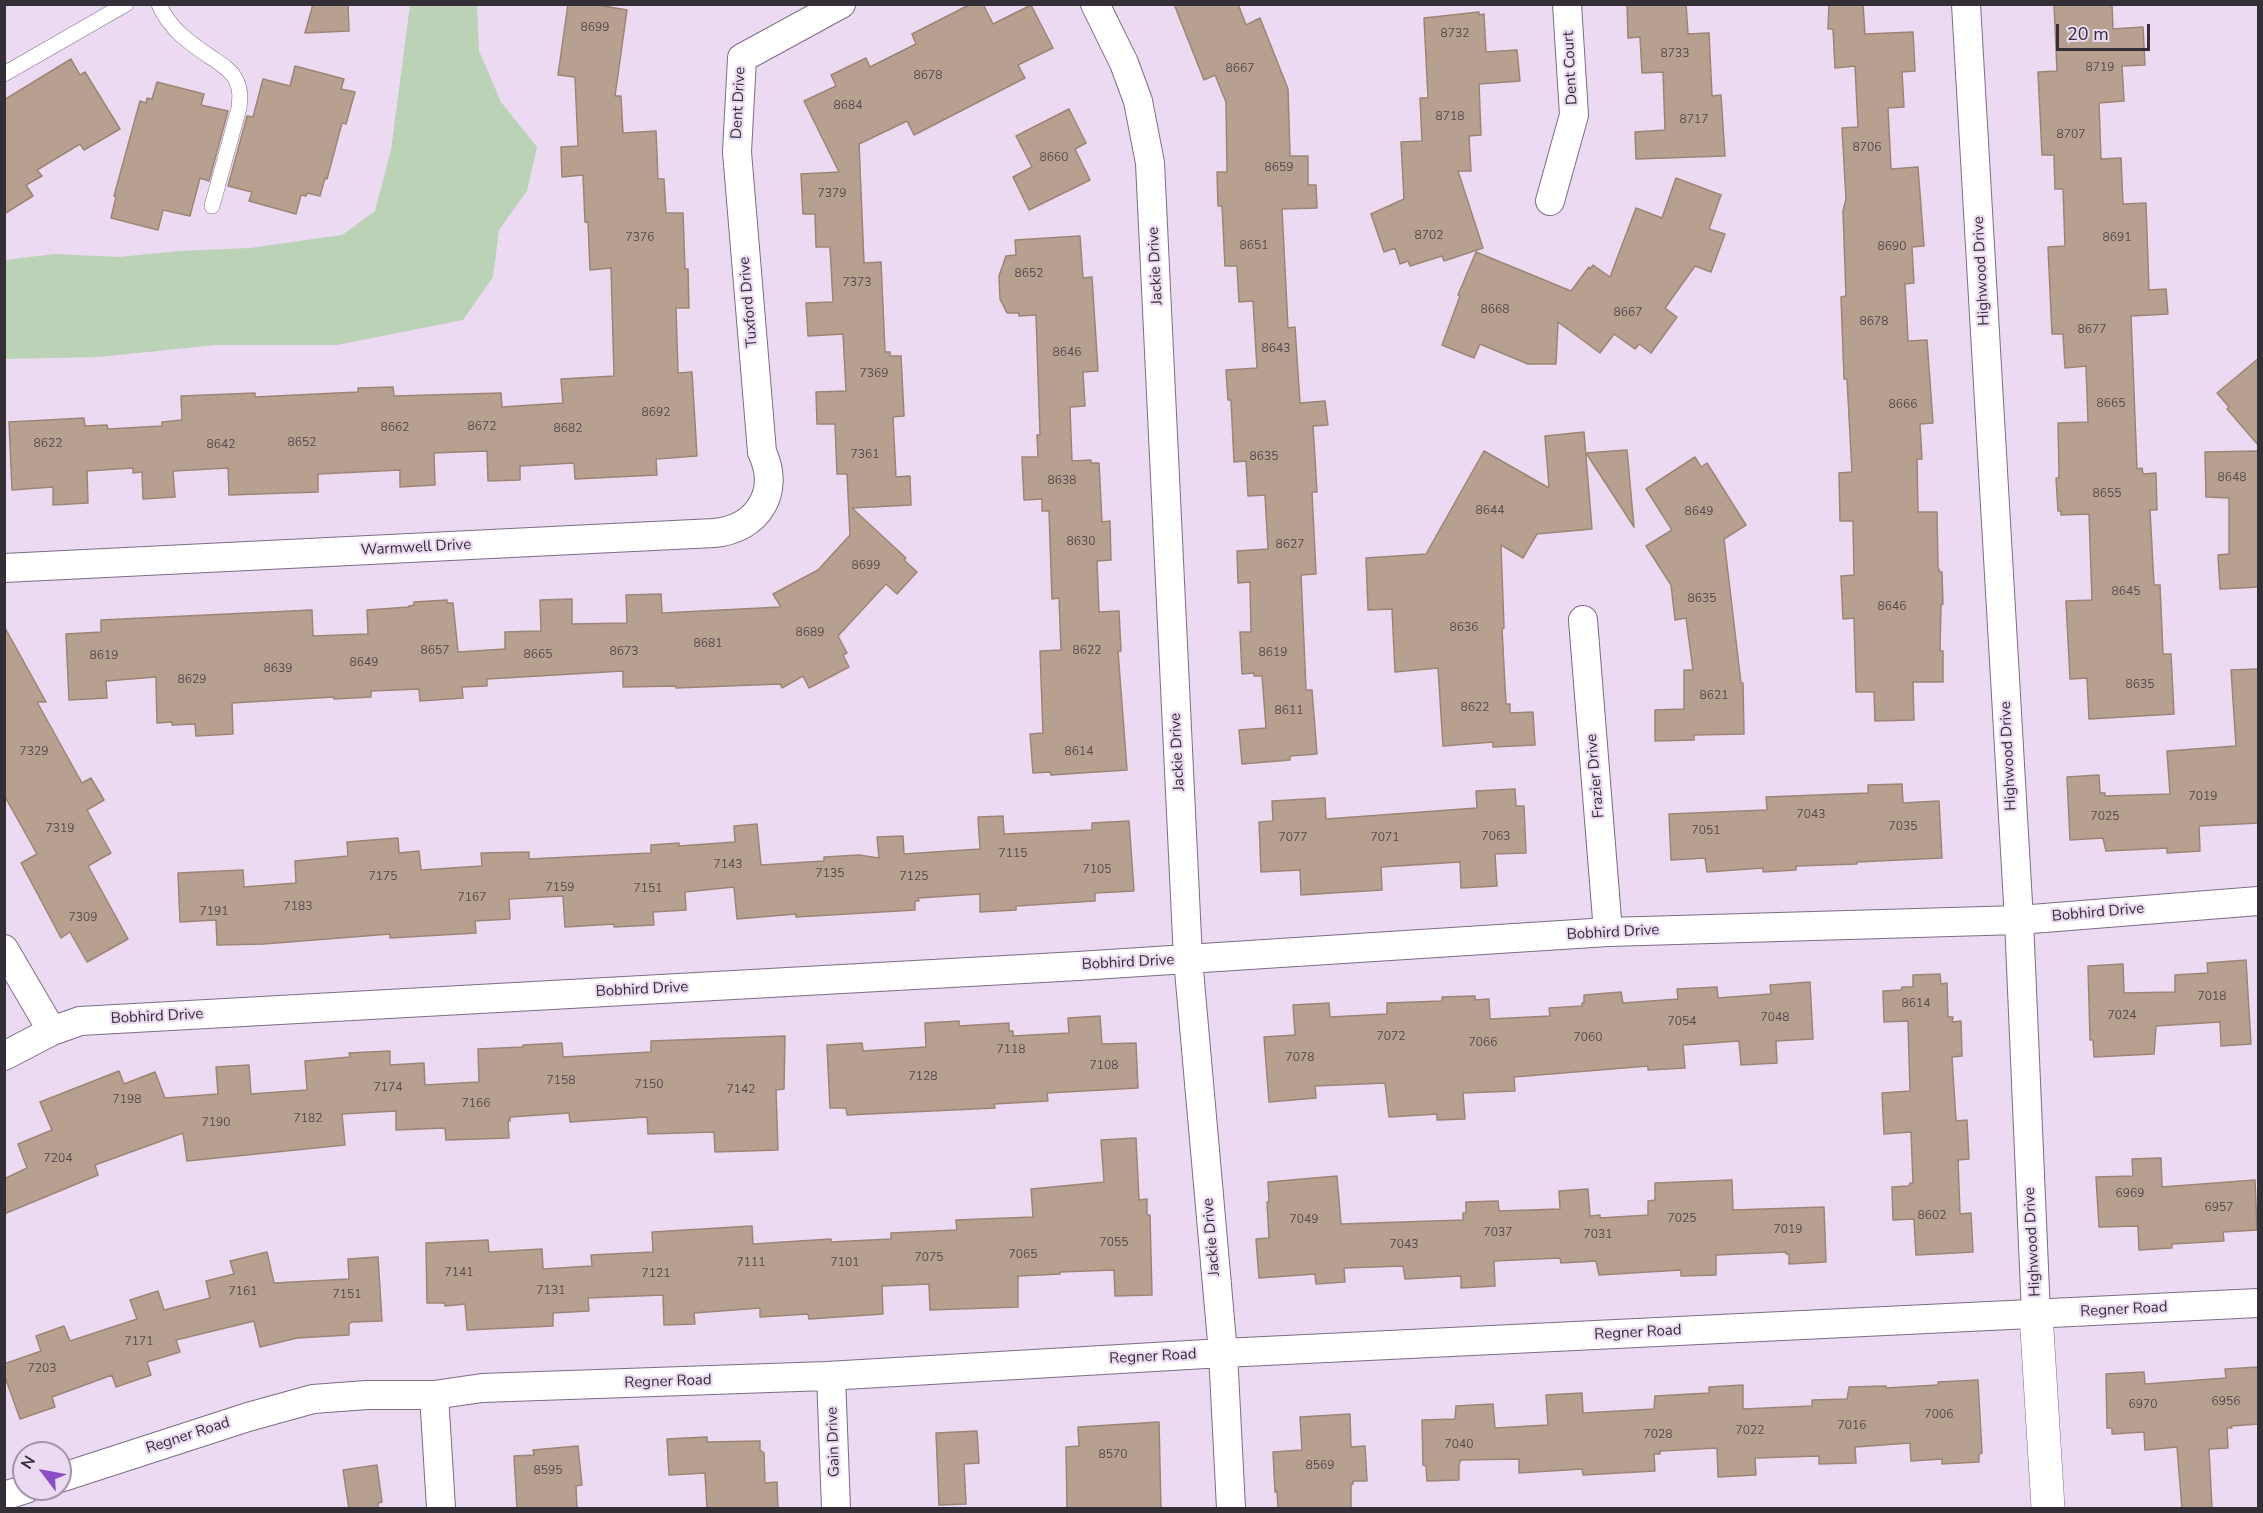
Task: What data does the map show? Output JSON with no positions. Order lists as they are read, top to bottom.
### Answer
{
  "streets": {
    "street": [
      "Dent Court",
      "Dent Drive",
      "Jackie Drive",
      "Highwood Drive",
      "Tuxford Drive",
      "Warmwell Drive",
      "Frazier Drive",
      "Bobhird Drive",
      "Regner Road",
      "Gain Drive"
    ]
  },
  "crossings": [
    ["Dent Drive", "Tuxford Drive"],
    ["Jackie Drive", "Bobhird Drive"],
    ["Jackie Drive", "Regner Road"],
    ["Highwood Drive", "Bobhird Drive"],
    ["Highwood Drive", "Regner Road"],
    ["Tuxford Drive", "Warmwell Drive"],
    ["Frazier Drive", "Bobhird Drive"],
    ["Regner Road", "Gain Drive"]
  ],
  "house_numbers": [
    "8699",
    "8732",
    "8733",
    "8719",
    "8667",
    "8678",
    "8684",
    "8718",
    "8717",
    "8707",
    "8706",
    "8660",
    "8659",
    "7379",
    "8702",
    "7376",
    "8691",
    "8651",
    "8690",
    "8652",
    "7373",
    "8668",
    "8667",
    "8678",
    "8677",
    "8643",
    "8646",
    "7369",
    "8665",
    "8666",
    "8692",
    "8672",
    "8662",
    "8682",
    "8652",
    "8622",
    "8642",
    "7361",
    "8635",
    "8648",
    "8638",
    "8655",
    "8644",
    "8649",
    "8630",
    "8627",
    "8699",
    "8645",
    "8635",
    "8646",
    "8636",
    "8689",
    "8681",
    "8657",
    "8622",
    "8673",
    "8619",
    "8665",
    "8619",
    "8649",
    "8639",
    "8629",
    "8635",
    "8621",
    "8622",
    "8611",
    "7329",
    "8614",
    "7019",
    "7043",
    "7025",
    "7035",
    "7319",
    "7051",
    "7063",
    "7077",
    "7071",
    "7115",
    "7143",
    "7105",
    "7135",
    "7175",
    "7125",
    "7159",
    "7151",
    "7167",
    "7183",
    "7191",
    "7309",
    "7018",
    "8614",
    "7024",
    "7048",
    "7054",
    "7072",
    "7060",
    "7066",
    "7118",
    "7078",
    "7108",
    "7128",
    "7158",
    "7150",
    "7174",
    "7142",
    "7198",
    "7166",
    "7182",
    "7190",
    "7204",
    "6969",
    "6957",
    "8602",
    "7025",
    "7049",
    "7019",
    "7037",
    "7031",
    "7055",
    "7043",
    "7065",
    "7075",
    "7111",
    "7101",
    "7141",
    "7121",
    "7131",
    "7161",
    "7151",
    "7171",
    "7203",
    "6956",
    "6970",
    "7006",
    "7016",
    "7022",
    "7028",
    "7040",
    "8570",
    "8569",
    "8595"
  ],
  "scale_bar": "20 m",
  "north": "top left"
}
